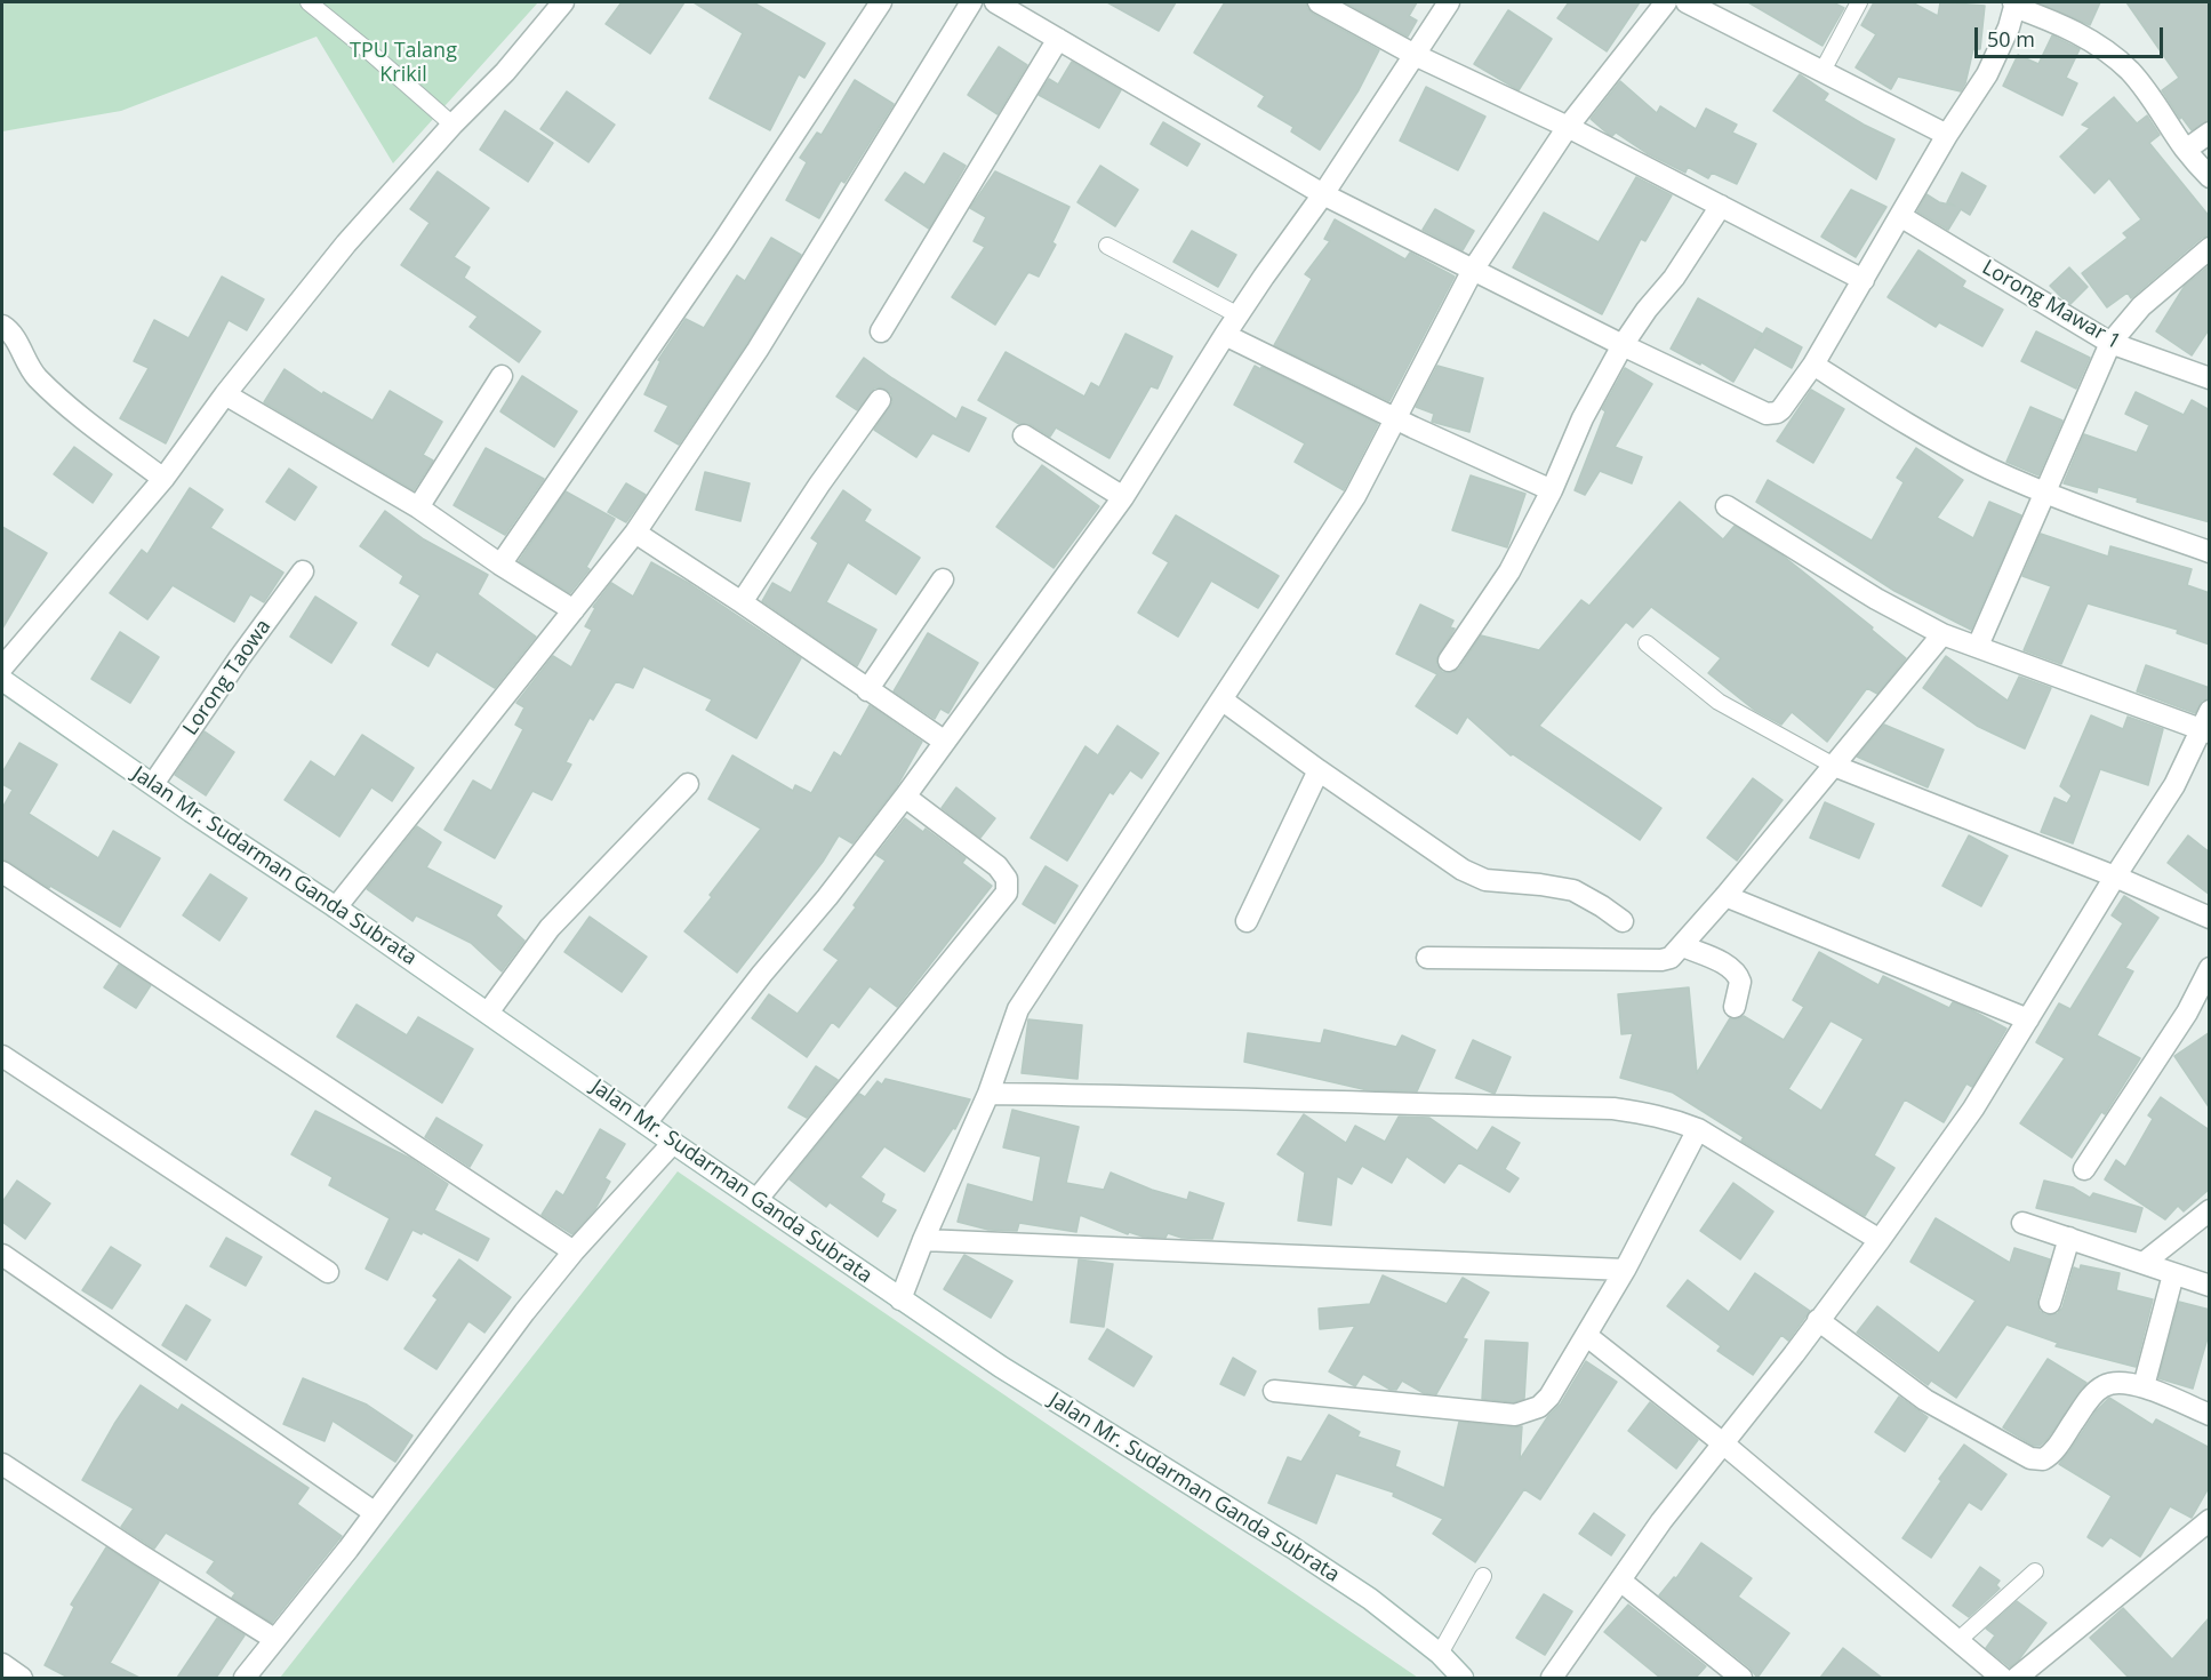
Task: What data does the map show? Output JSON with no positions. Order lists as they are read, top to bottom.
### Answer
{
  "streets": {
    "street": ["Lorong Mawar 1", "Lorong Taowa", "Jalan Mr. Sudarman Ganda Subrata"]
  },
  "crossings": [
    ["Lorong Taowa", "Jalan Mr. Sudarman Ganda Subrata"]
  ],
  "parks": ["TPU Talang Krikil"],
  "scale_bar": "50 m"
}
